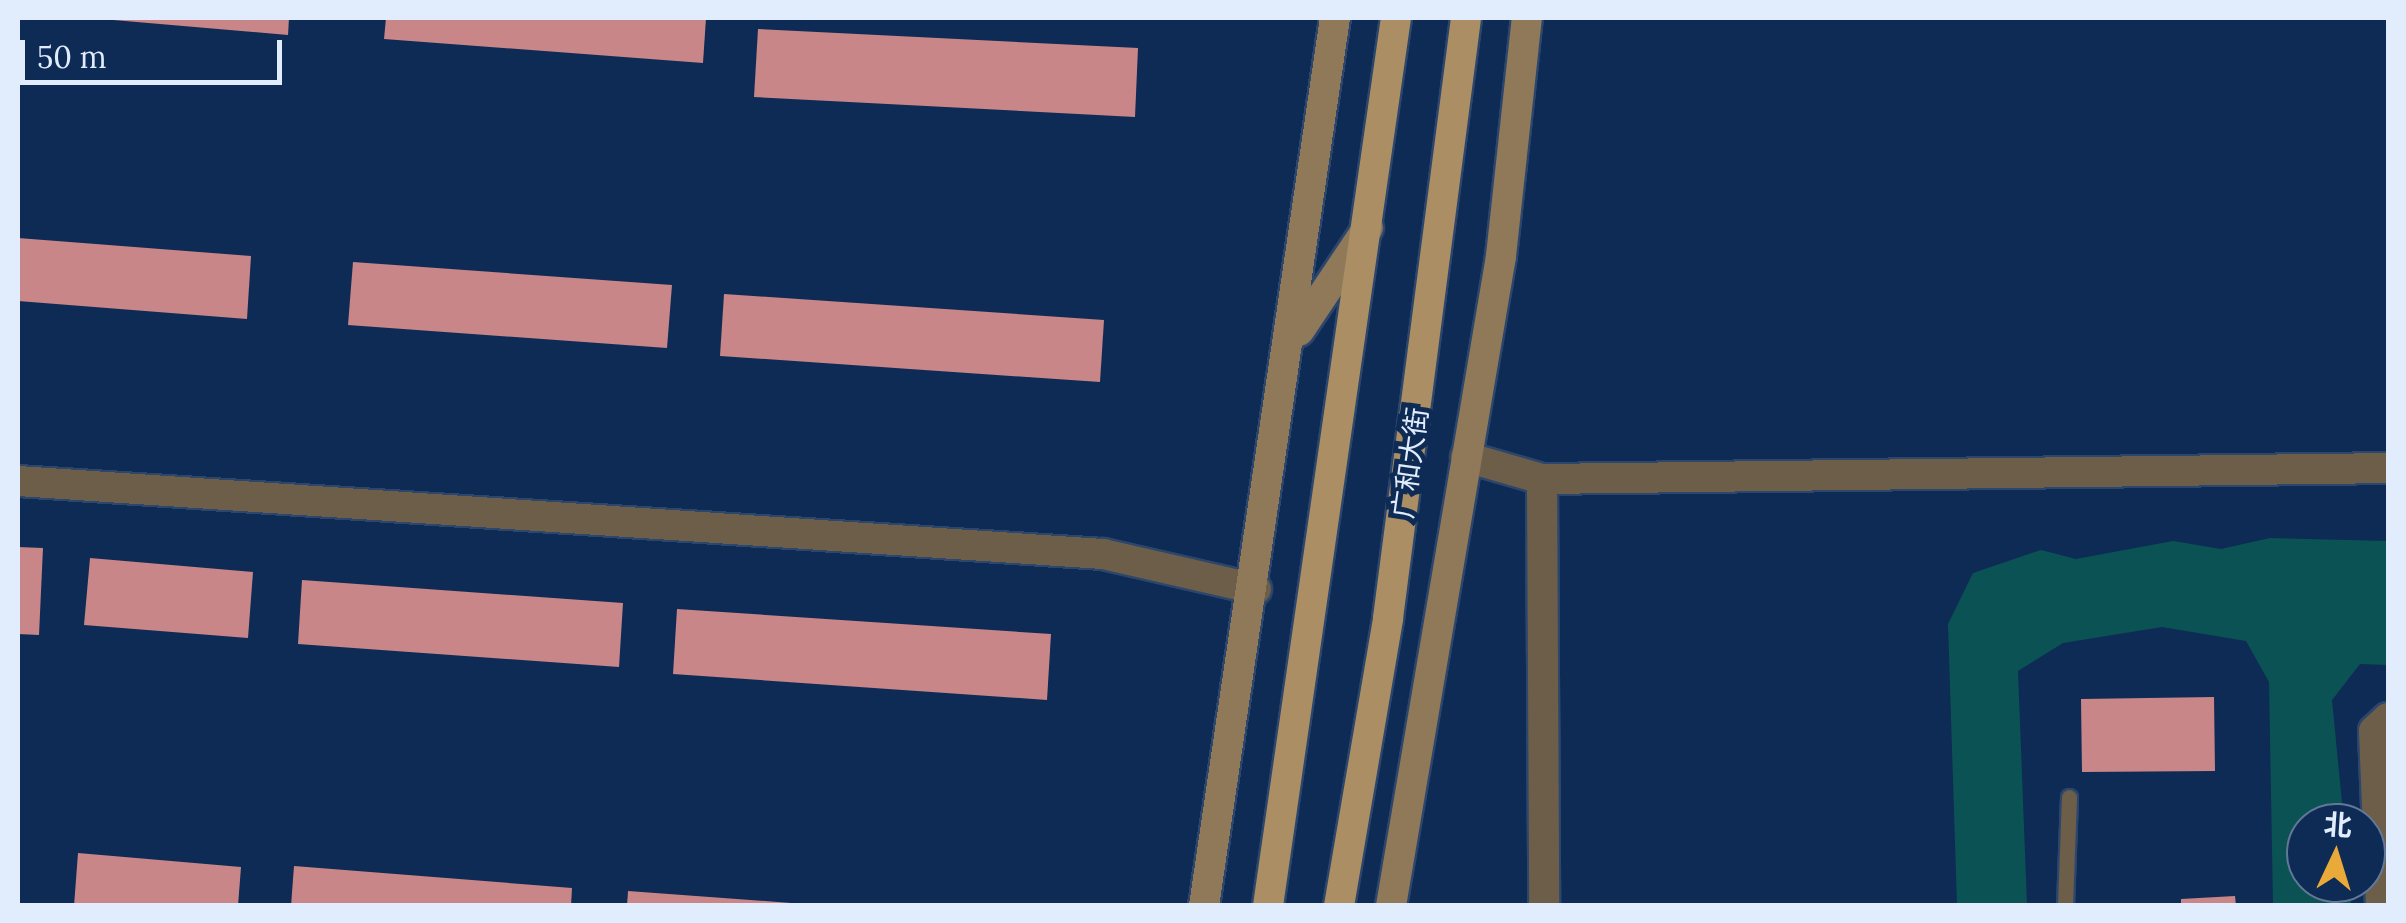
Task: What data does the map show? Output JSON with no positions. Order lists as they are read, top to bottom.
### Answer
{
  "streets": {
    "main road": ["广和大街"]
  },
  "scale_bar": "50 m",
  "north": "top"
}
